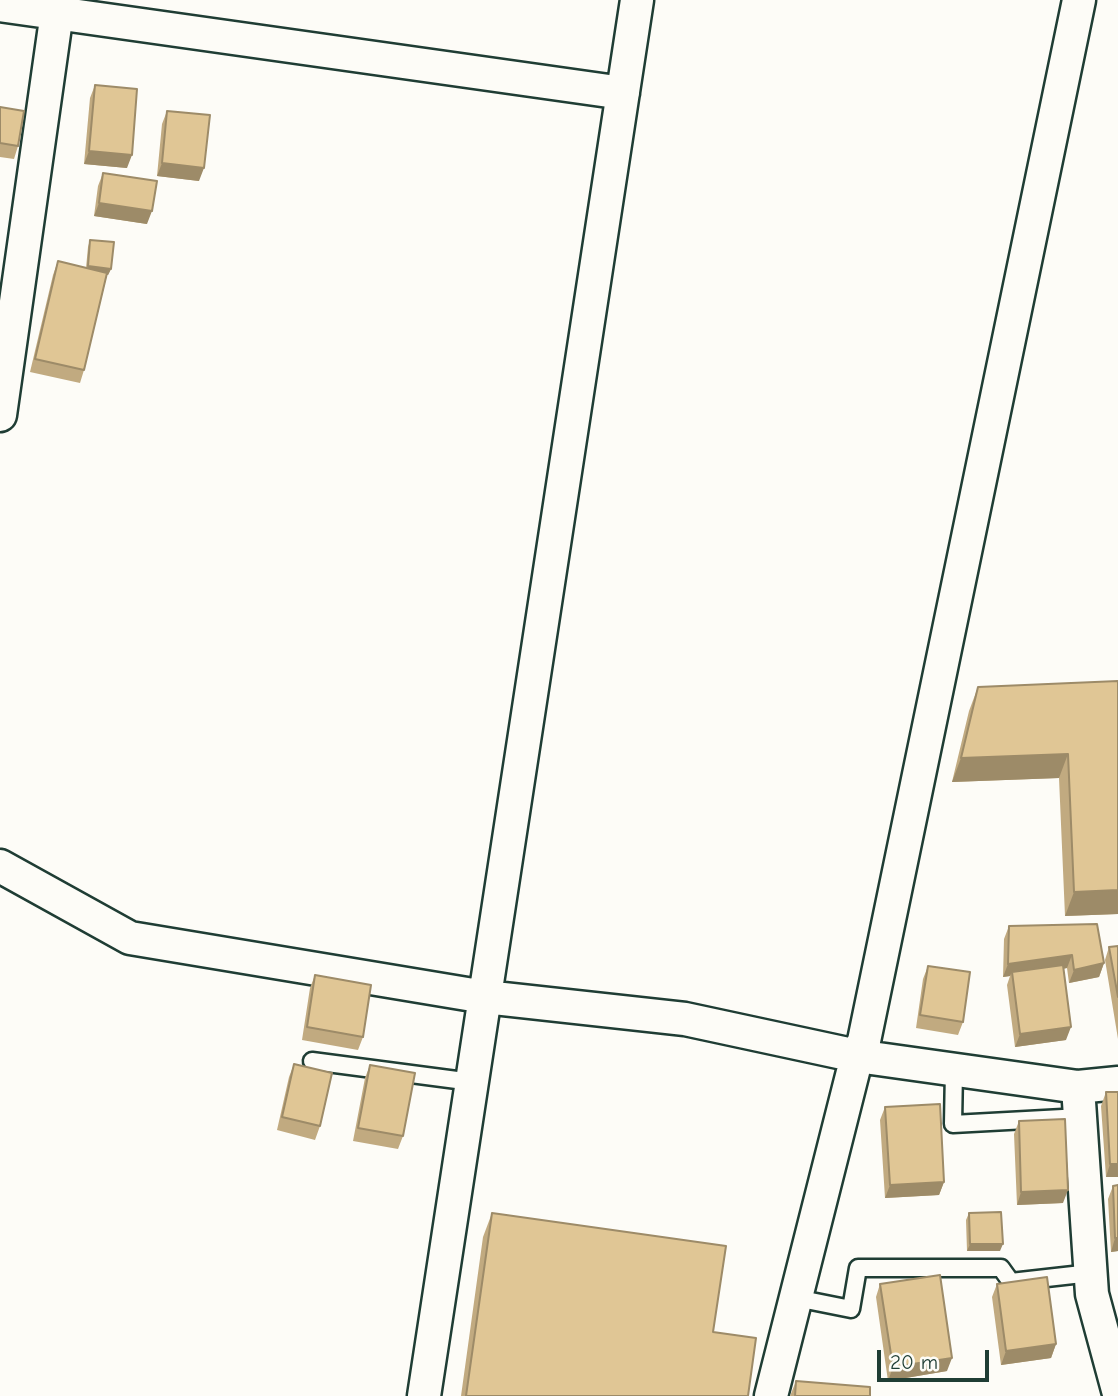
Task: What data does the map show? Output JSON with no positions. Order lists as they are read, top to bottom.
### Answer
{
  "scale_bar": "20 m"
}
